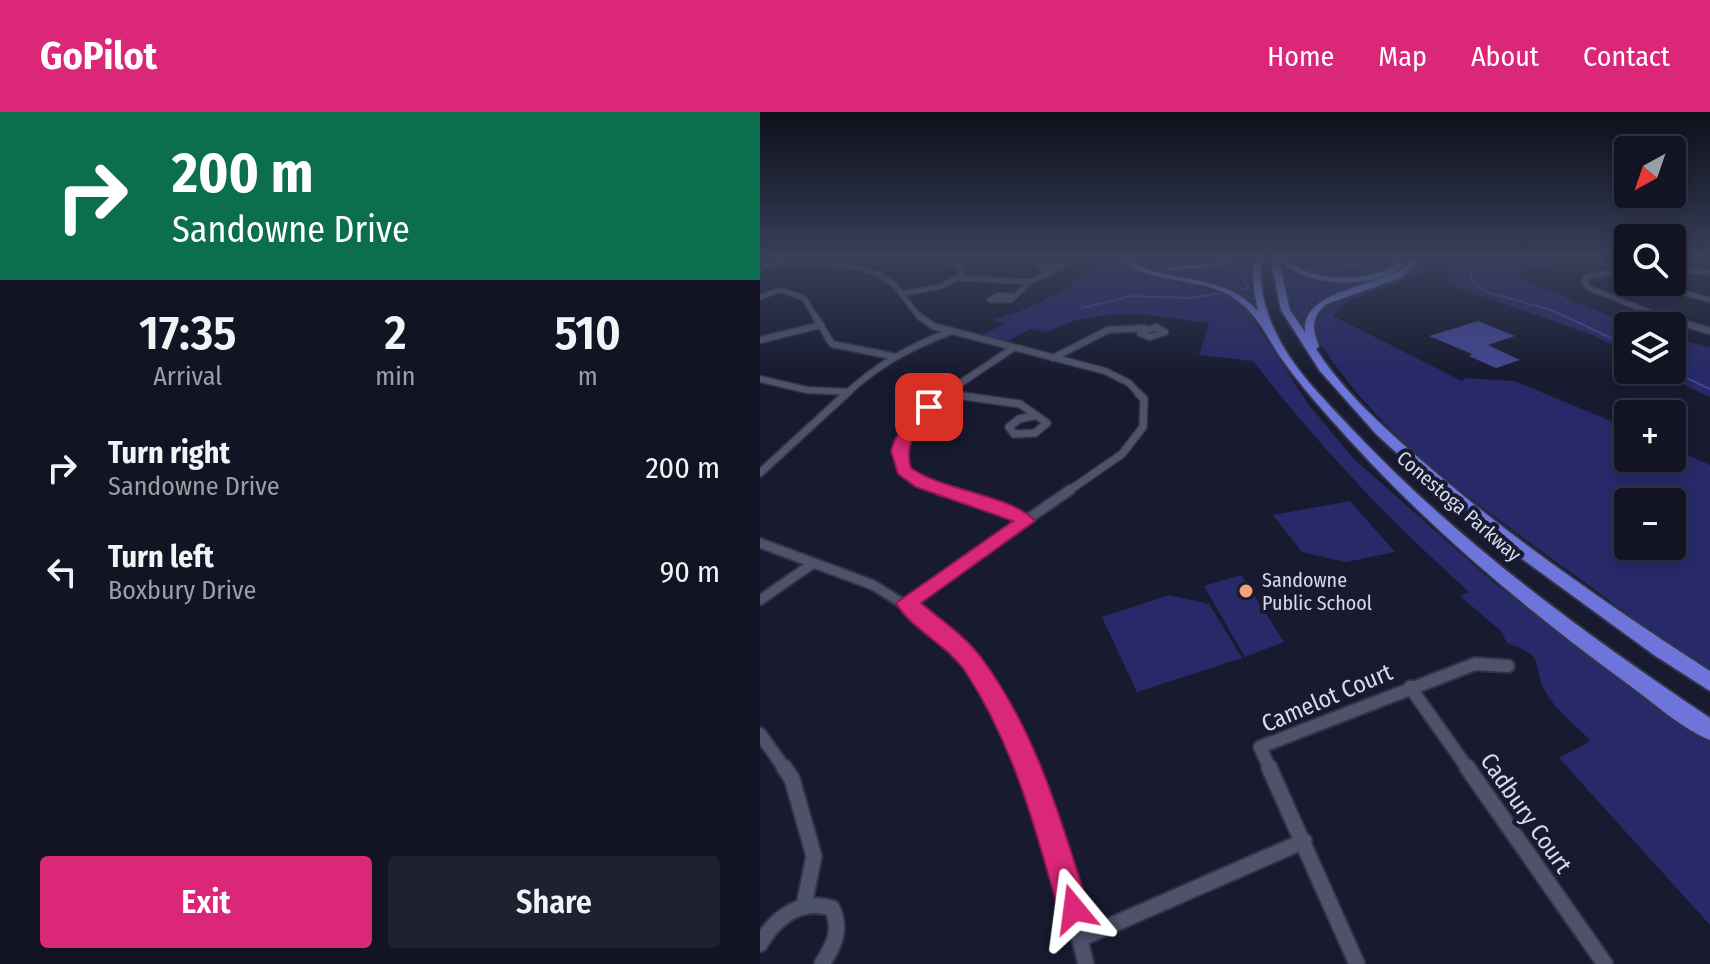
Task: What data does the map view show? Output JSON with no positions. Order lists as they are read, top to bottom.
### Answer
{
  "streets": {
    "highway": ["Conestoga Parkway"],
    "street": ["Camelot Court", "Cadbury Court"]
  },
  "crossings": [
    ["Camelot Court", "Cadbury Court"]
  ],
  "places": ["Sandowne Public School"],
  "north": "bottom left",
  "page": {
    "header": "GoPilot",
    "nav": [
      "Home",
      "Map",
      "About",
      "Contact"
    ],
    "turn": ["200 m", "Sandowne Drive"],
    "map_buttons": ["+", "−"],
    "eta": [
      "17:35",
      "Arrival",
      "2",
      "min",
      "510",
      "m"
    ],
    "list": [
      {
        "name": "Turn right",
        "note": "Sandowne Drive",
        "value": "200 m"
      },
      {
        "name": "Turn left",
        "note": "Boxbury Drive",
        "value": "90 m"
      }
    ],
    "buttons": ["Exit", "Share"]
  }
}
